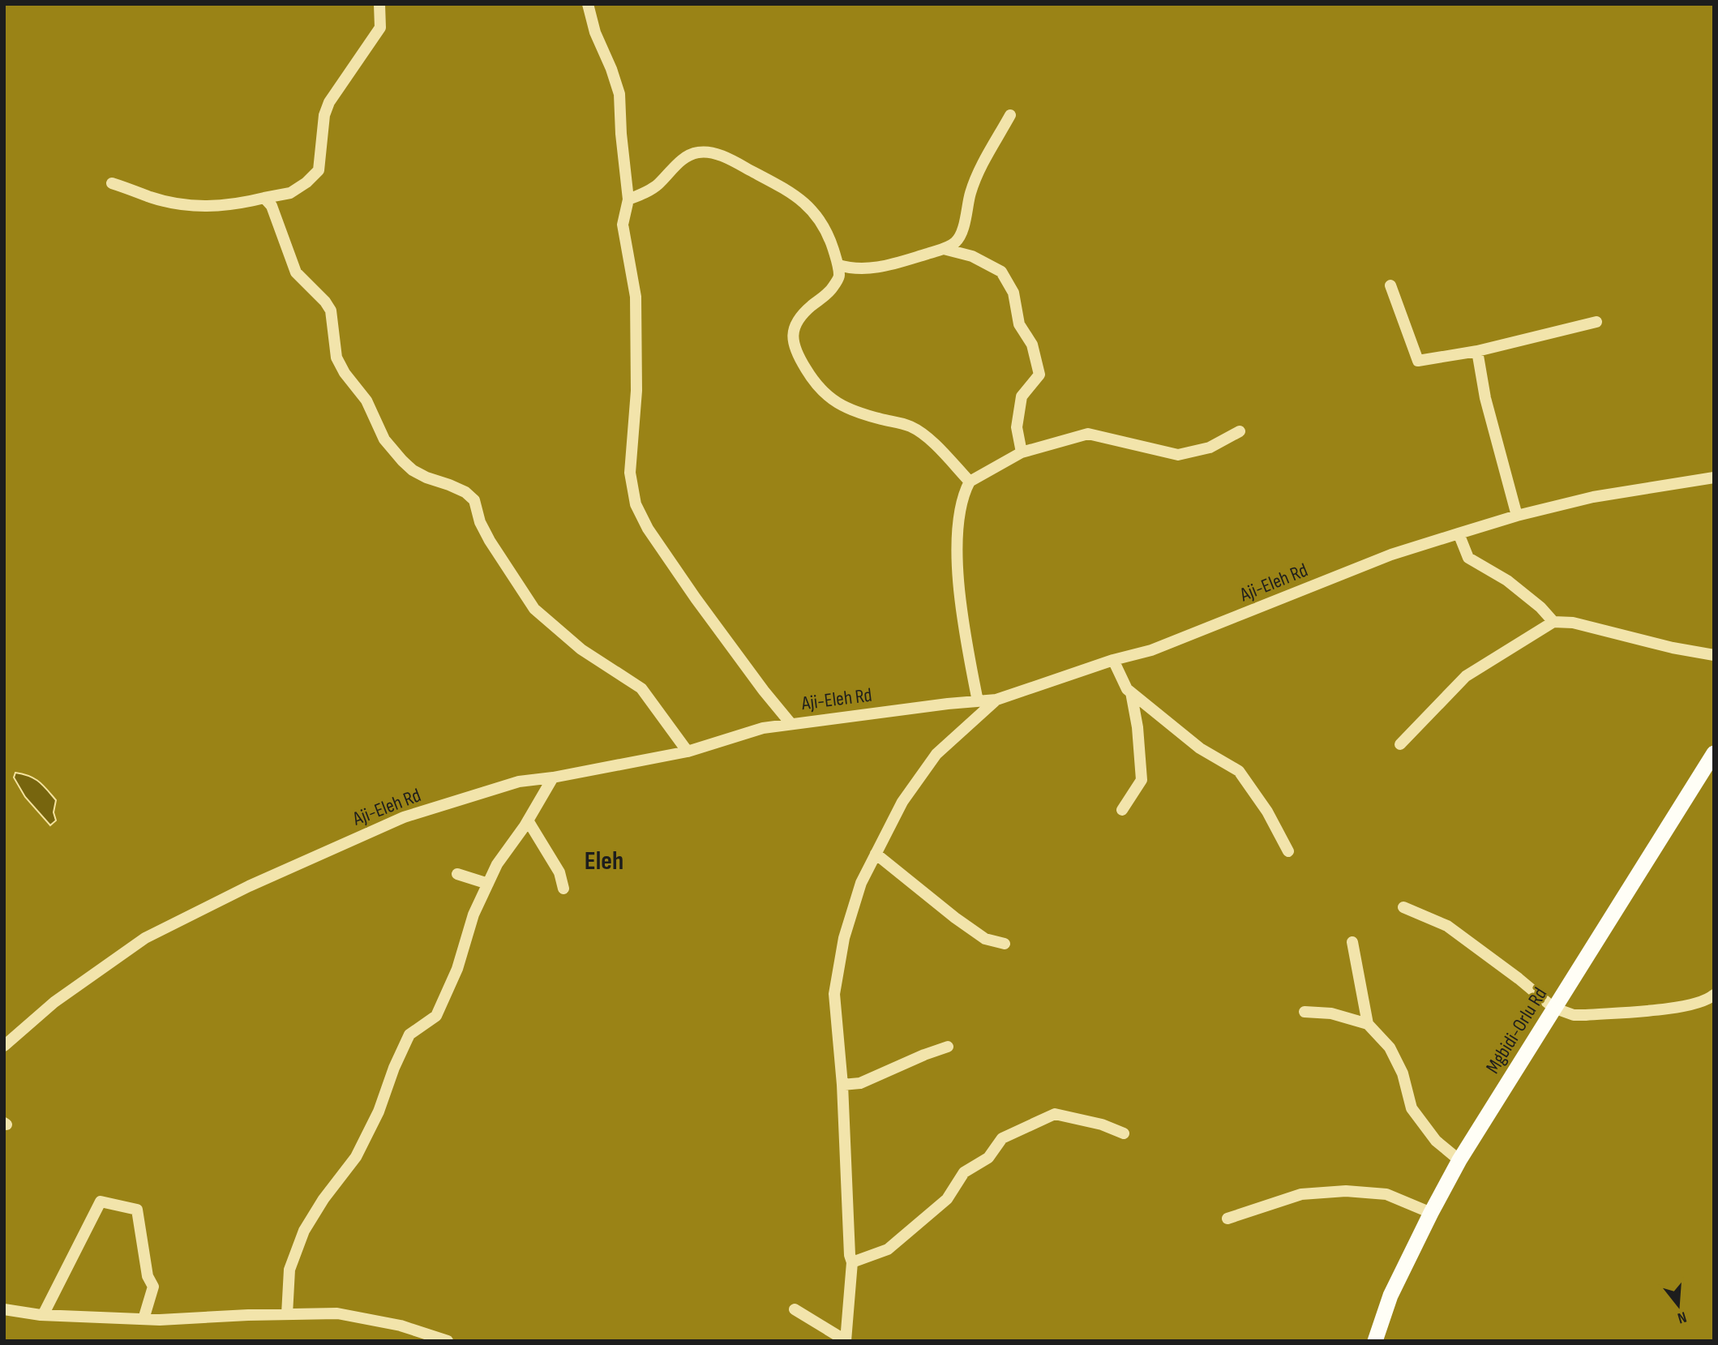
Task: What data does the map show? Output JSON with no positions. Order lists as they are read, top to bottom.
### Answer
{
  "streets": {
    "main road": ["Mgbidi-Orlu Rd"],
    "street": ["Aji-Eleh Rd"]
  },
  "districts": ["Eleh"],
  "north": "bottom"
}
